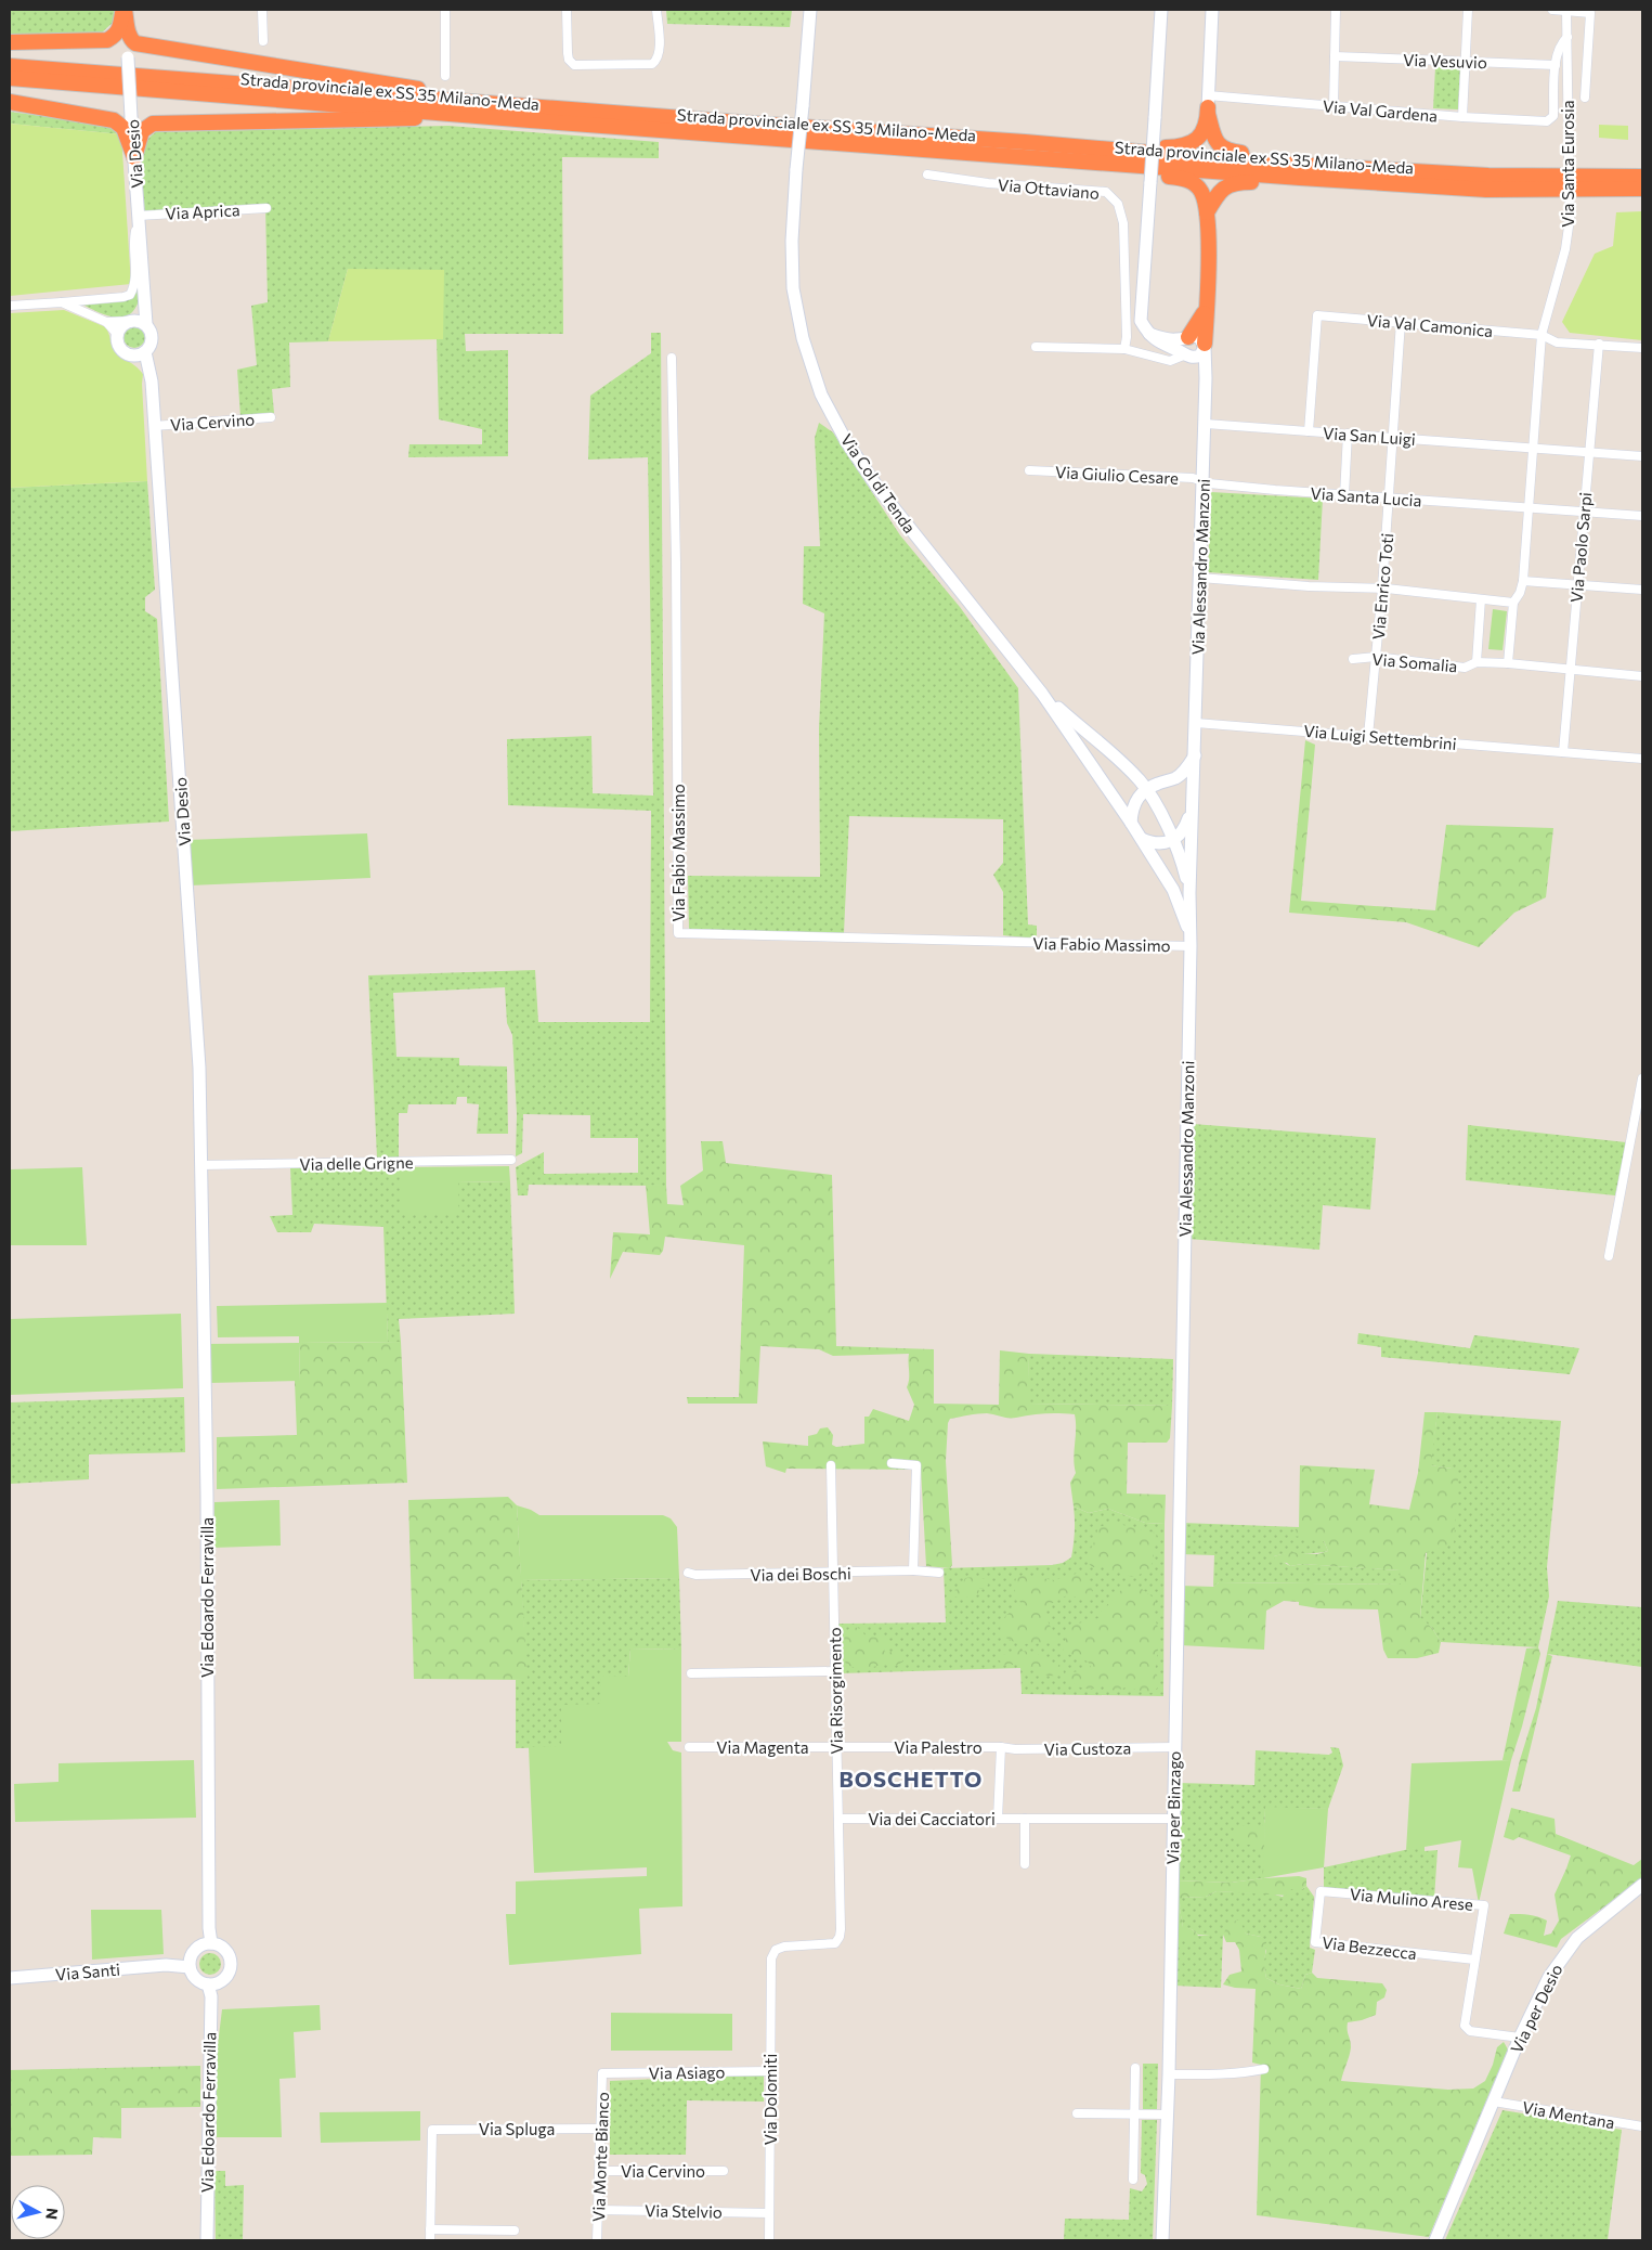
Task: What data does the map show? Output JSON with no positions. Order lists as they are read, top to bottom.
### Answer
{
  "streets": {
    "highway": ["Strada provinciale ex SS 35 Milano-Meda"],
    "main road": [
      "Via Desio",
      "Via Col di Tenda",
      "Via Alessandro Manzoni",
      "Via Edoardo Ferravilla",
      "Via per Binzago",
      "Via Santi",
      "Via per Desio"
    ],
    "street": [
      "Via Vesuvio",
      "Via Val Gardena",
      "Via Santa Eurosia",
      "Via Ottaviano",
      "Via Aprica",
      "Via Val Camonica",
      "Via Cervino",
      "Via San Luigi",
      "Via Giulio Cesare",
      "Via Santa Lucia",
      "Via Paolo Sarpi",
      "Via Enrico Toti",
      "Via Somalia",
      "Via Luigi Settembrini",
      "Via Fabio Massimo",
      "Via delle Grigne",
      "Via dei Boschi",
      "Via Risorgimento",
      "Via Magenta",
      "Via Palestro",
      "Via Custoza",
      "Via dei Cacciatori",
      "Via Mulino Arese",
      "Via Bezzecca",
      "Via Asiago",
      "Via Dolomiti",
      "Via Mentana",
      "Via Spluga",
      "Via Monte Bianco",
      "Via Stelvio"
    ]
  },
  "crossings": [
    ["Via Vesuvio", "Via Santa Eurosia"],
    ["Via Val Gardena", "Via Santa Eurosia"],
    ["Via Desio", "Via Aprica"],
    ["Via Desio", "Via Cervino"],
    ["Via Desio", "Via delle Grigne"],
    ["Via Desio", "Via Edoardo Ferravilla"],
    ["Via Santa Eurosia", "Via Val Camonica"],
    ["Via Val Camonica", "Via San Luigi"],
    ["Via Val Camonica", "Via Paolo Sarpi"],
    ["Via Val Camonica", "Via Enrico Toti"],
    ["Via Cervino", "Via Monte Bianco"],
    ["Via San Luigi", "Via Paolo Sarpi"],
    ["Via San Luigi", "Via Alessandro Manzoni"],
    ["Via San Luigi", "Via Enrico Toti"],
    ["Via Giulio Cesare", "Via Santa Lucia"],
    ["Via Giulio Cesare", "Via Alessandro Manzoni"],
    ["Via Col di Tenda", "Via Alessandro Manzoni"],
    ["Via Col di Tenda", "Via Fabio Massimo"],
    ["Via Santa Lucia", "Via Paolo Sarpi"],
    ["Via Santa Lucia", "Via Alessandro Manzoni"],
    ["Via Santa Lucia", "Via Enrico Toti"],
    ["Via Paolo Sarpi", "Via Luigi Settembrini"],
    ["Via Alessandro Manzoni", "Via Luigi Settembrini"],
    ["Via Alessandro Manzoni", "Via Fabio Massimo"],
    ["Via Alessandro Manzoni", "Via per Binzago"],
    ["Via Enrico Toti", "Via Somalia"],
    ["Via Enrico Toti", "Via Luigi Settembrini"],
    ["Via dei Boschi", "Via Risorgimento"],
    ["Via Edoardo Ferravilla", "Via Santi"],
    ["Via Risorgimento", "Via Magenta"],
    ["Via Risorgimento", "Via Palestro"],
    ["Via Risorgimento", "Via dei Cacciatori"],
    ["Via Risorgimento", "Via Dolomiti"],
    ["Via Magenta", "Via Palestro"],
    ["Via Palestro", "Via Custoza"],
    ["Via Palestro", "Via dei Cacciatori"],
    ["Via Custoza", "Via per Binzago"],
    ["Via per Binzago", "Via dei Cacciatori"],
    ["Via Mulino Arese", "Via Bezzecca"],
    ["Via Mulino Arese", "Via per Desio"],
    ["Via per Desio", "Via Mentana"],
    ["Via Asiago", "Via Dolomiti"],
    ["Via Asiago", "Via Monte Bianco"],
    ["Via Dolomiti", "Via Stelvio"],
    ["Via Spluga", "Via Monte Bianco"],
    ["Via Monte Bianco", "Via Stelvio"]
  ],
  "districts": ["BOSCHETTO"],
  "north": "right"
}
